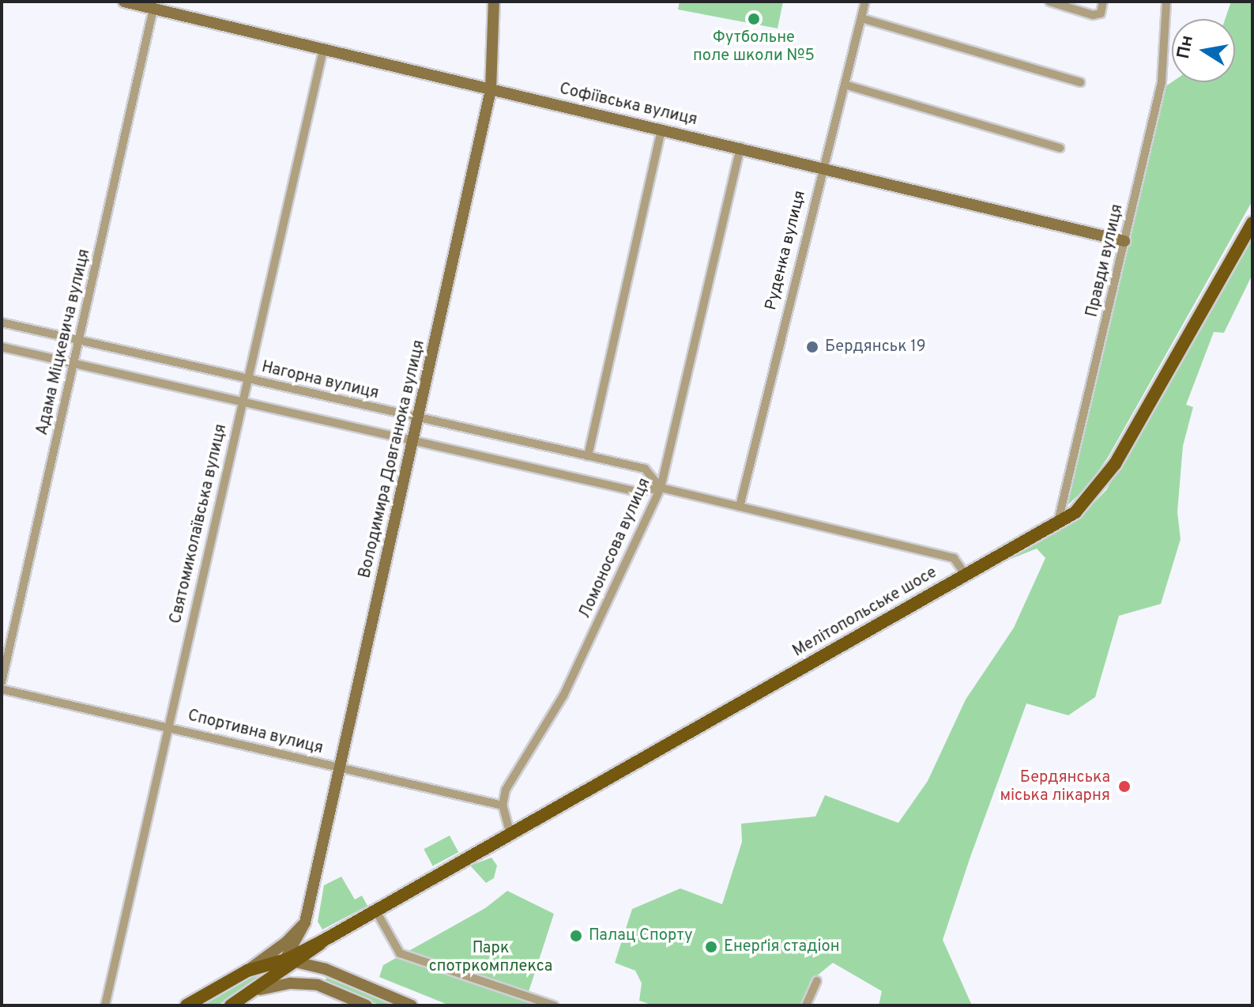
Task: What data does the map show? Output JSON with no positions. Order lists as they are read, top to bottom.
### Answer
{
  "streets": {
    "main road": ["Софіївська вулиця", "Володимира Довганюка вулиця", "Мелітопольське шосе"],
    "street": [
      "Руденка вулиця",
      "Правди вулиця",
      "Адама Міцкевича вулиця",
      "Нагорна вулиця",
      "Святомиколаївська вулиця",
      "Ломоносова вулиця",
      "Спортивна вулиця"
    ]
  },
  "crossings": [
    ["Софіївська вулиця", "Руденка вулиця"],
    ["Софіївська вулиця", "Правди вулиця"],
    ["Софіївська вулиця", "Адама Міцкевича вулиця"],
    ["Софіївська вулиця", "Володимира Довганюка вулиця"],
    ["Софіївська вулиця", "Святомиколаївська вулиця"],
    ["Софіївська вулиця", "Ломоносова вулиця"],
    ["Руденка вулиця", "Нагорна вулиця"],
    ["Правди вулиця", "Мелітопольське шосе"],
    ["Адама Міцкевича вулиця", "Нагорна вулиця"],
    ["Нагорна вулиця", "Володимира Довганюка вулиця"],
    ["Нагорна вулиця", "Святомиколаївська вулиця"],
    ["Нагорна вулиця", "Ломоносова вулиця"],
    ["Нагорна вулиця", "Мелітопольське шосе"],
    ["Володимира Довганюка вулиця", "Спортивна вулиця"],
    ["Святомиколаївська вулиця", "Спортивна вулиця"],
    ["Ломоносова вулиця", "Спортивна вулиця"]
  ],
  "parks": ["Парк спотркомплекса"],
  "places": [
    "Футбольне поле школи №5",
    "Бердянськ 19",
    "Бердянська міська лікарня",
    "Палац Спорту",
    "Енерґія стадіон"
  ],
  "north": "left"
}
